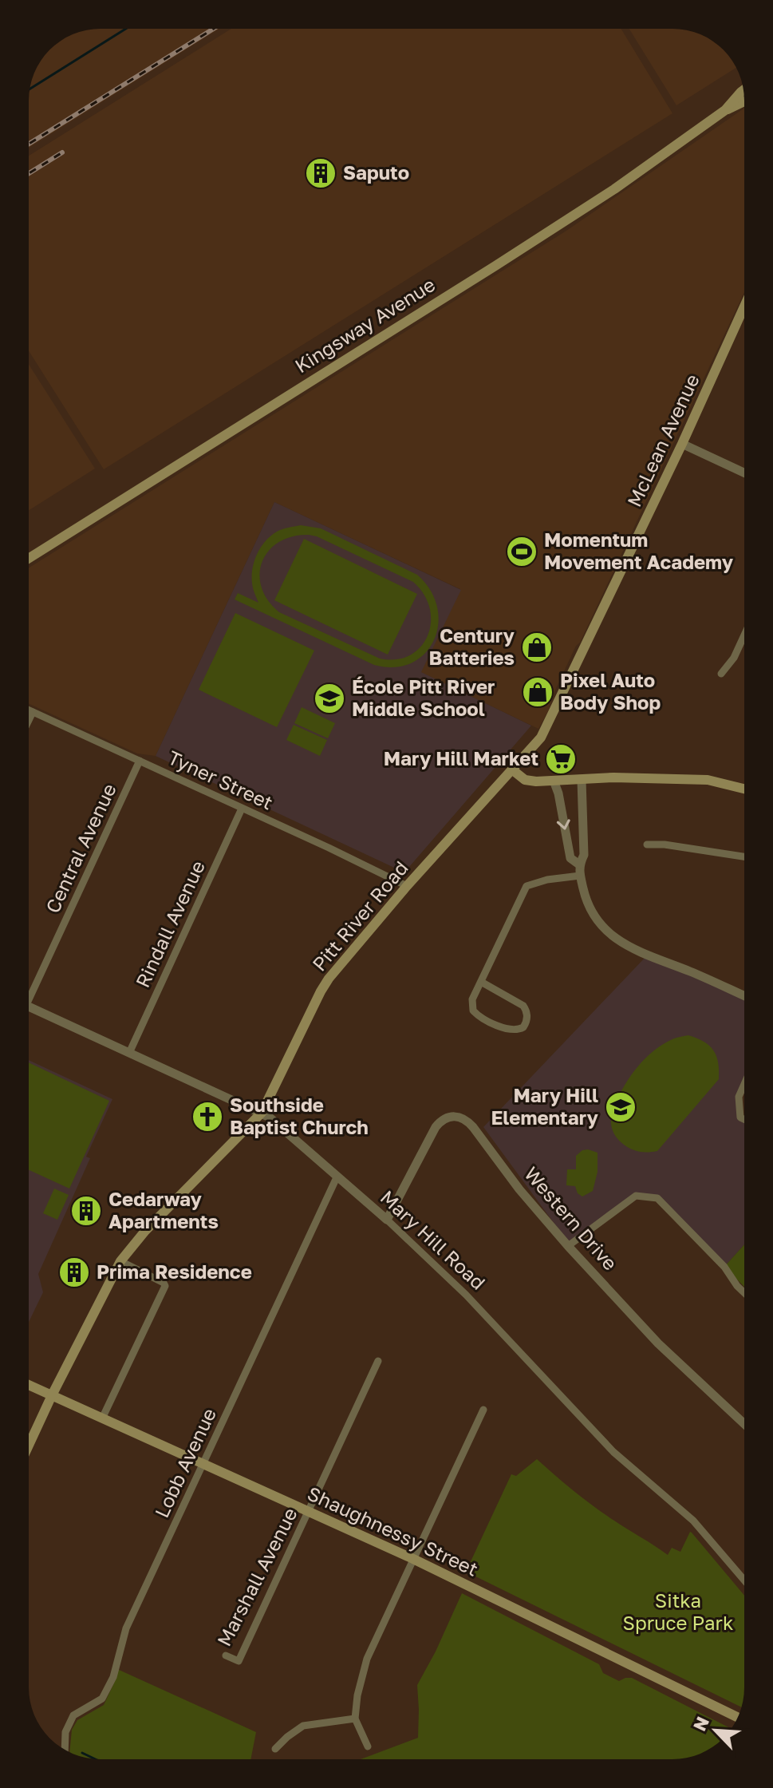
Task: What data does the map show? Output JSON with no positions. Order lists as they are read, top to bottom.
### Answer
{
  "streets": {
    "main road": [
      "Kingsway Avenue",
      "McLean Avenue",
      "Pitt River Road",
      "Shaughnessy Street"
    ],
    "street": [
      "Tyner Street",
      "Central Avenue",
      "Rindall Avenue",
      "Western Drive",
      "Mary Hill Road",
      "Lobb Avenue",
      "Marshall Avenue"
    ]
  },
  "crossings": [
    ["McLean Avenue", "Pitt River Road"],
    ["Tyner Street", "Central Avenue"],
    ["Tyner Street", "Pitt River Road"],
    ["Tyner Street", "Rindall Avenue"],
    ["Pitt River Road", "Mary Hill Road"],
    ["Pitt River Road", "Shaughnessy Street"],
    ["Rindall Avenue", "Mary Hill Road"],
    ["Western Drive", "Mary Hill Road"],
    ["Mary Hill Road", "Lobb Avenue"],
    ["Lobb Avenue", "Shaughnessy Street"],
    ["Shaughnessy Street", "Marshall Avenue"]
  ],
  "parks": ["Sitka Spruce Park"],
  "places": {
    "building": ["Saputo", "Cedarway Apartments", "Prima Residence"],
    "sports": ["Momentum Movement Academy"],
    "shop": ["Century Batteries", "Pixel Auto Body Shop"],
    "school or university": ["École Pitt River Middle School", "Mary Hill Elementary"],
    "supermarket": ["Mary Hill Market"],
    "church": ["Southside Baptist Church"]
  },
  "north": "top left"
}
